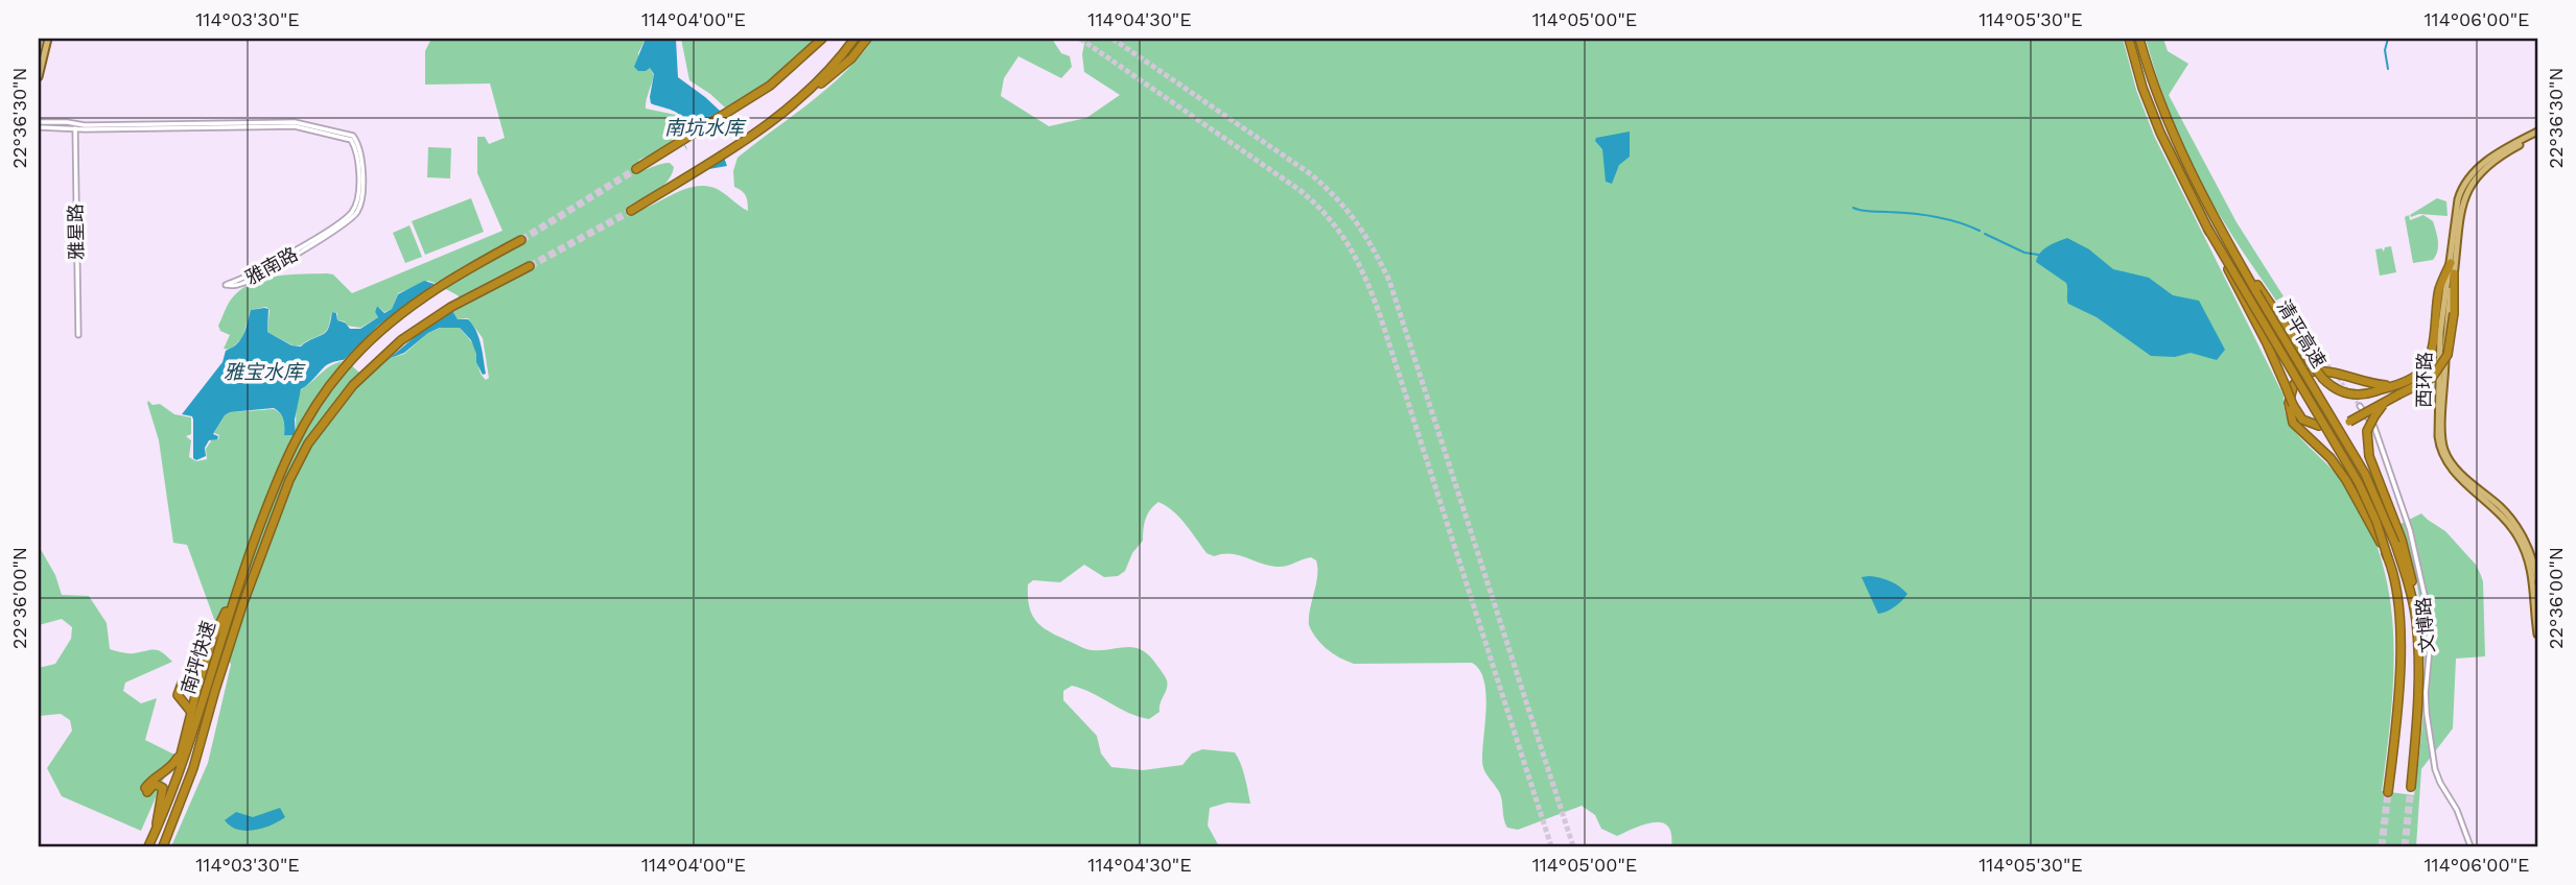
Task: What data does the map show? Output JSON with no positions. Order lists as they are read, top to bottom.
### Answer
{
  "streets": {
    "highway": ["清平高速", "南坪快速"],
    "main road": ["西环路"],
    "street": ["雅星路", "雅南路", "文博路"]
  },
  "crossings": [
    ["雅星路", "雅南路"]
  ],
  "water": ["南坑水库", "雅宝水库"],
  "coordinates": [
    "114°03'30\"E",
    "114°04'00\"E",
    "114°04'30\"E",
    "114°05'00\"E",
    "114°05'30\"E",
    "114°06'00\"E",
    "22°36'30\"N",
    "22°36'00\"N"
  ]
}
